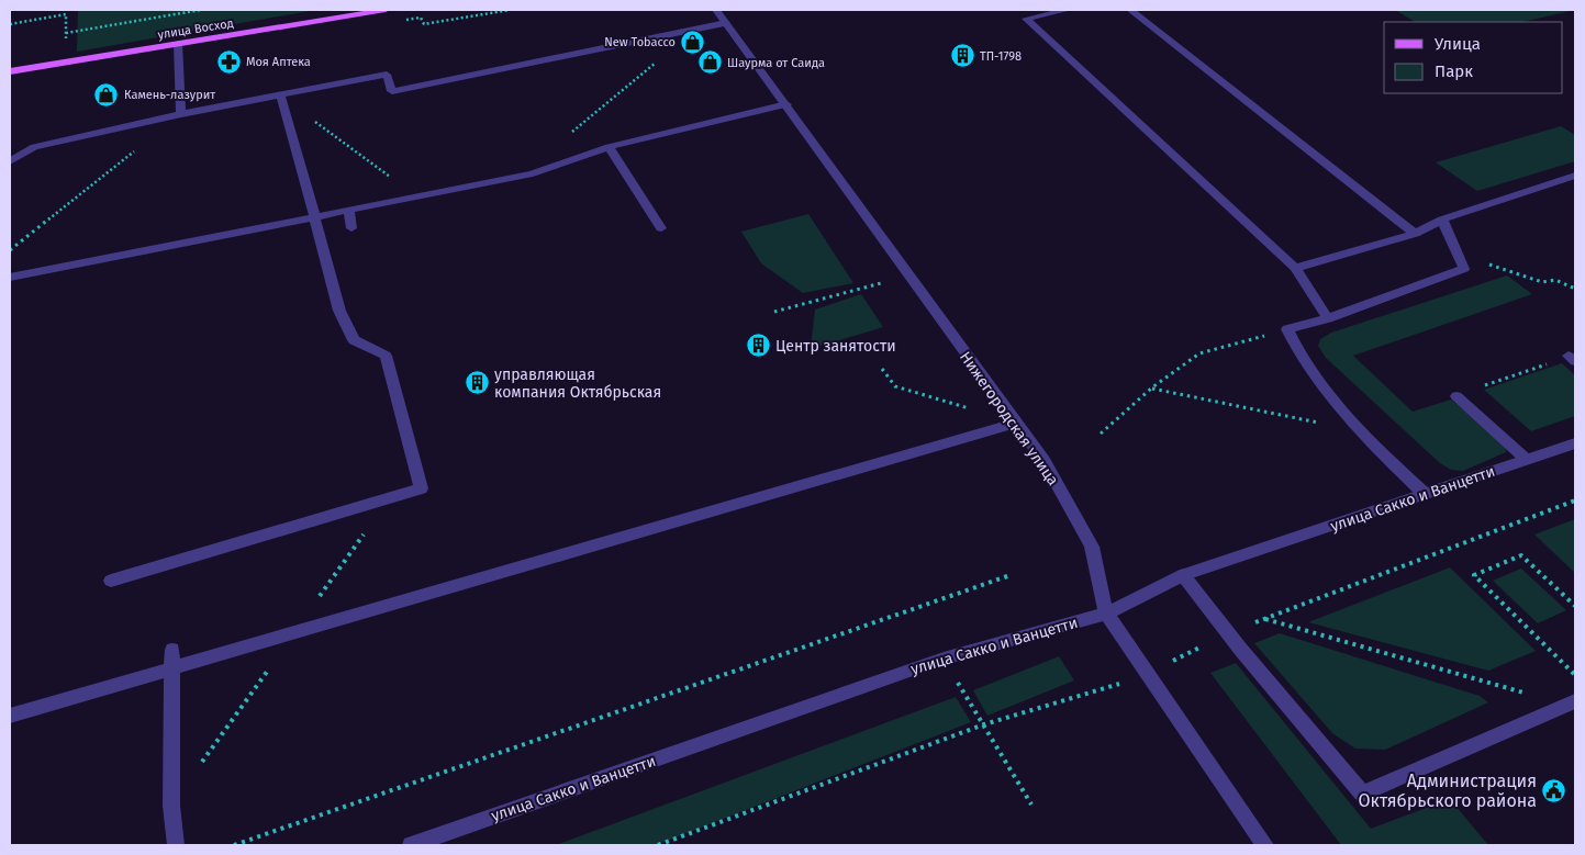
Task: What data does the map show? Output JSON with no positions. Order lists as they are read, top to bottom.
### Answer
{
  "streets": {
    "main road": ["улица Восход"],
    "street": ["Нижегородская улица", "улица Сакко и Ванцетти"]
  },
  "crossings": [
    ["Нижегородская улица", "улица Сакко и Ванцетти"]
  ],
  "places": {
    "shop": ["New Tobacco", "Шаурма от Саида", "Камень-лазурит"],
    "building": ["ТП-1798", "Центр занятости", "управляющая компания Октябрьская"],
    "pharmacy": ["Моя Аптека"],
    "public building": ["Администрация Октябрьского района"]
  },
  "legend": ["Улица", "Парк"]
}
